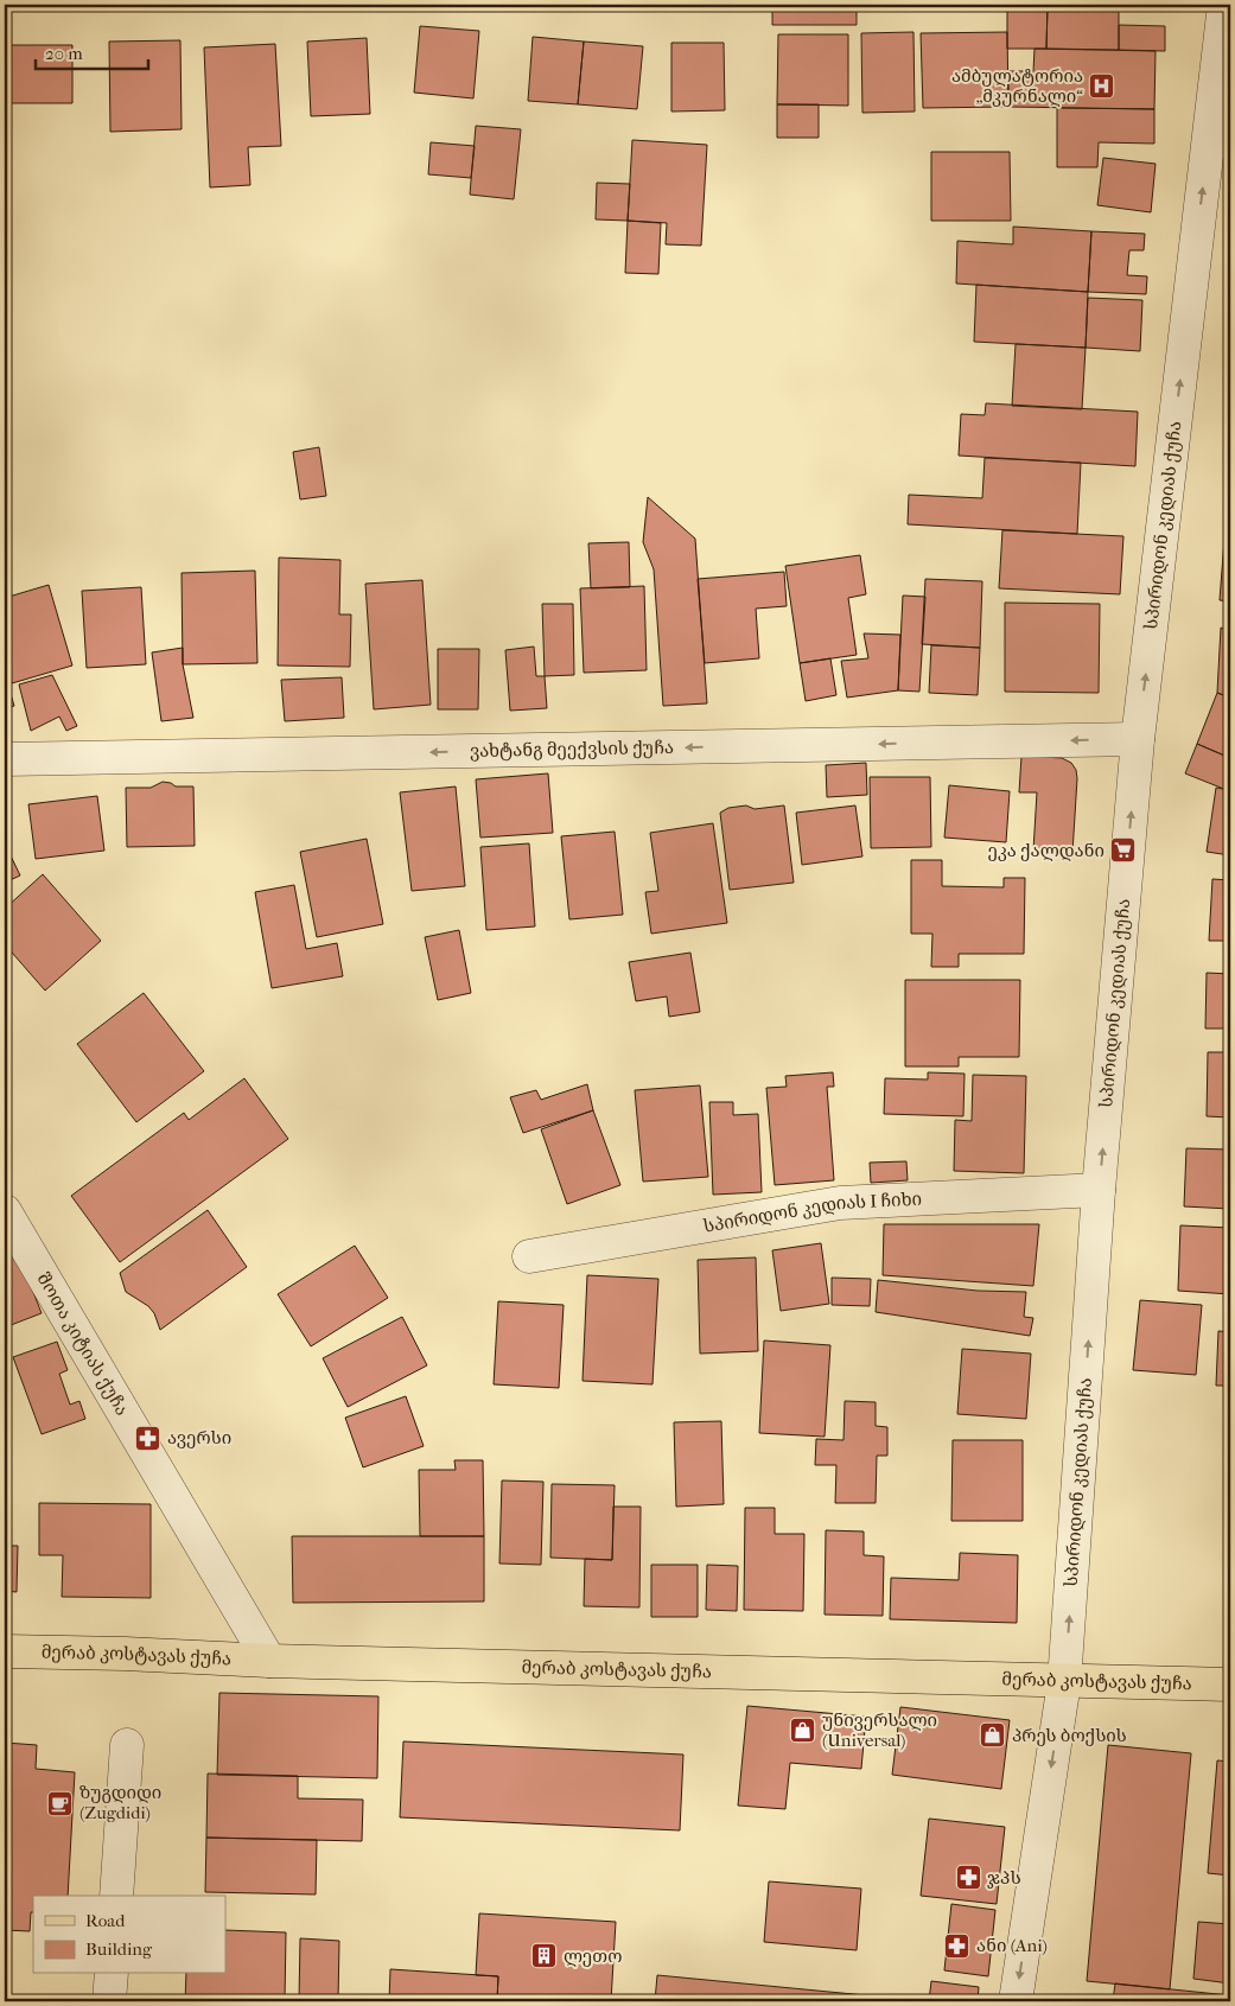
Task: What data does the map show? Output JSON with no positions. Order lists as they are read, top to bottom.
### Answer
{
  "streets": {
    "main road": ["მერაბ კოსტავას ქუჩა"],
    "street": [
      "სპირიდონ კედიას ქუჩა",
      "ვახტანგ მეექვსის ქუჩა",
      "სპირიდონ კედიას I ჩიხი",
      "შოთა კიტიას ქუჩა"
    ]
  },
  "crossings": [
    ["სპირიდონ კედიას ქუჩა", "ვახტანგ მეექვსის ქუჩა"],
    ["სპირიდონ კედიას ქუჩა", "სპირიდონ კედიას I ჩიხი"],
    ["სპირიდონ კედიას ქუჩა", "მერაბ კოსტავას ქუჩა"],
    ["შოთა კიტიას ქუჩა", "მერაბ კოსტავას ქუჩა"]
  ],
  "one_way": ["ვახტანგ მეექვსის ქუჩა"],
  "places": {
    "hospital": ["ამბულატორია „მკურნალი“"],
    "supermarket": ["ეკა ქალდანი"],
    "pharmacy": ["ავერსი", "ჯპს", "ანი (Ani)"],
    "shop": ["უნივერსალი (Universal)", "პრეს ბოქსის"],
    "cafe": ["ზუგდიდი (Zugdidi)"],
    "building": ["ლეთო"]
  },
  "legend": ["Road", "Building"],
  "scale_bar": "20 m"
}
